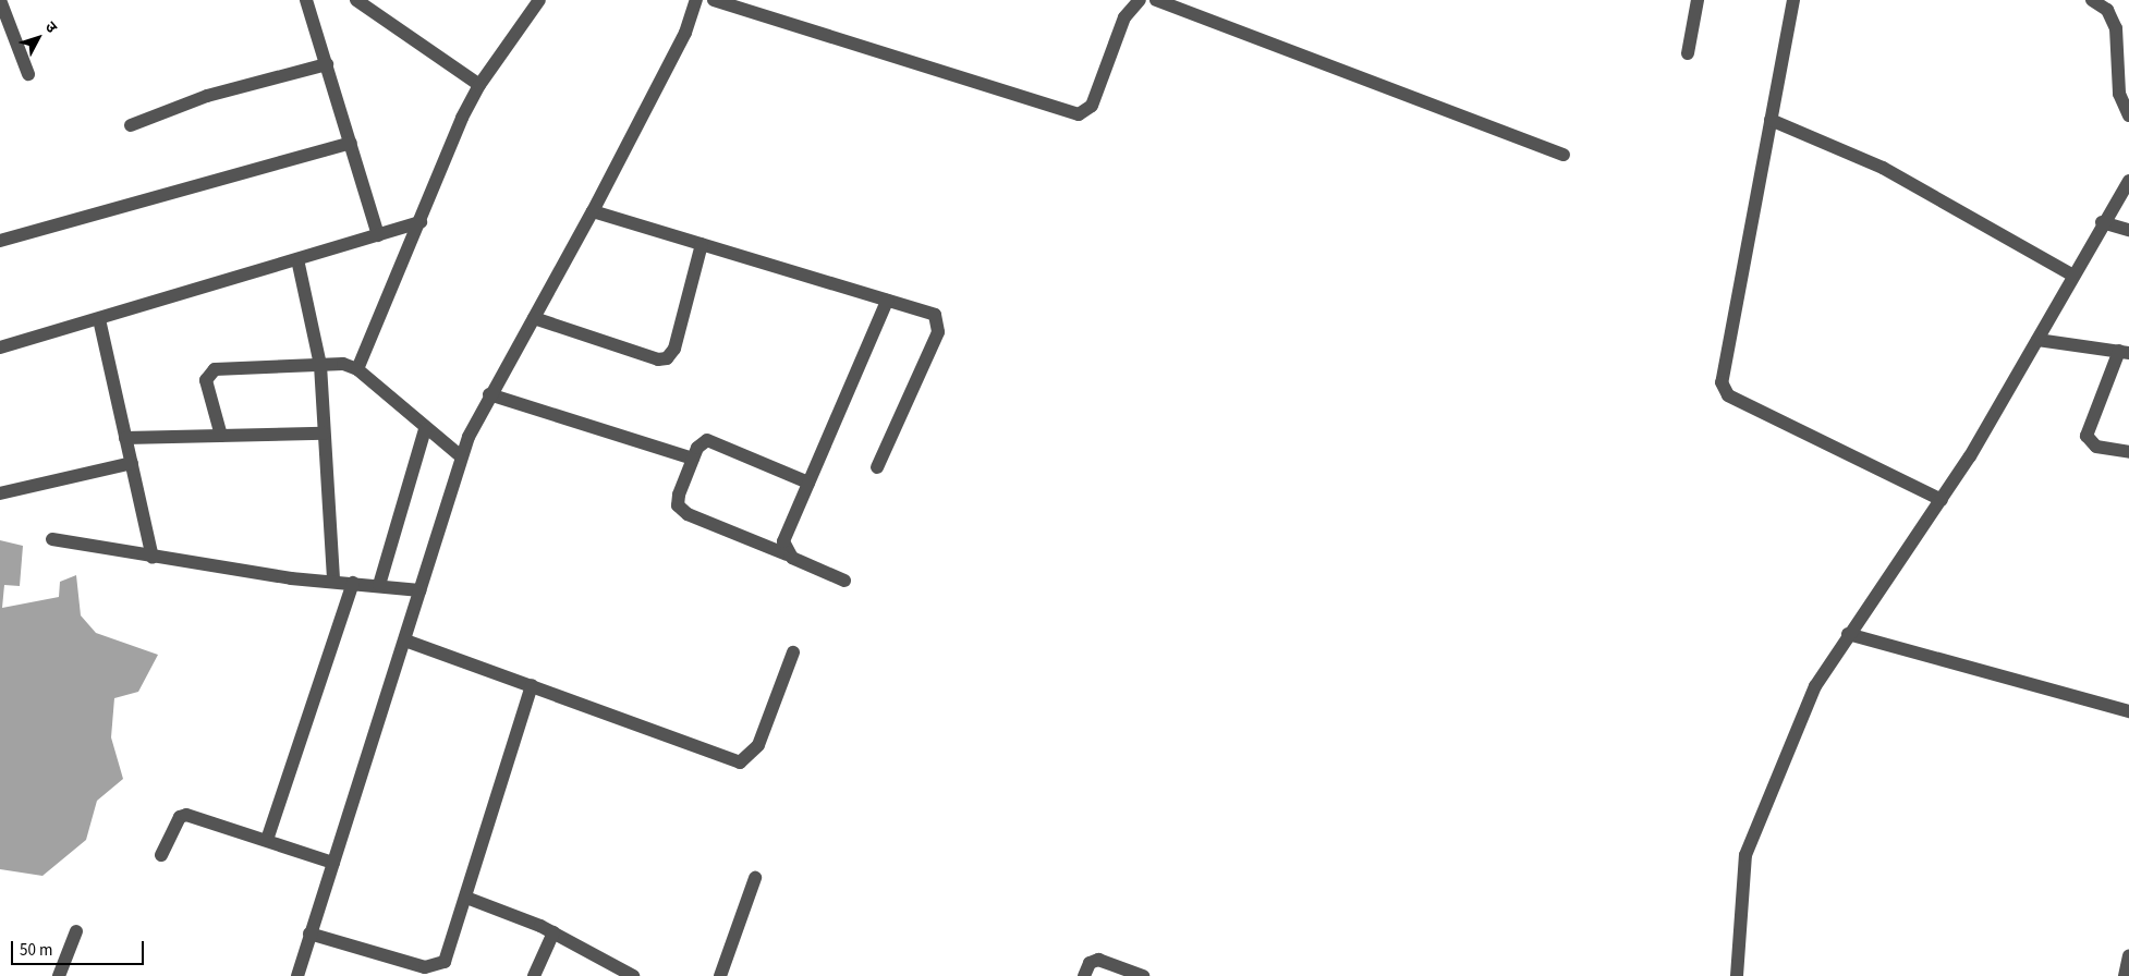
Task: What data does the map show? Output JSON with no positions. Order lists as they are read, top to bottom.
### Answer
{
  "scale_bar": "50 m",
  "north": "top right"
}
